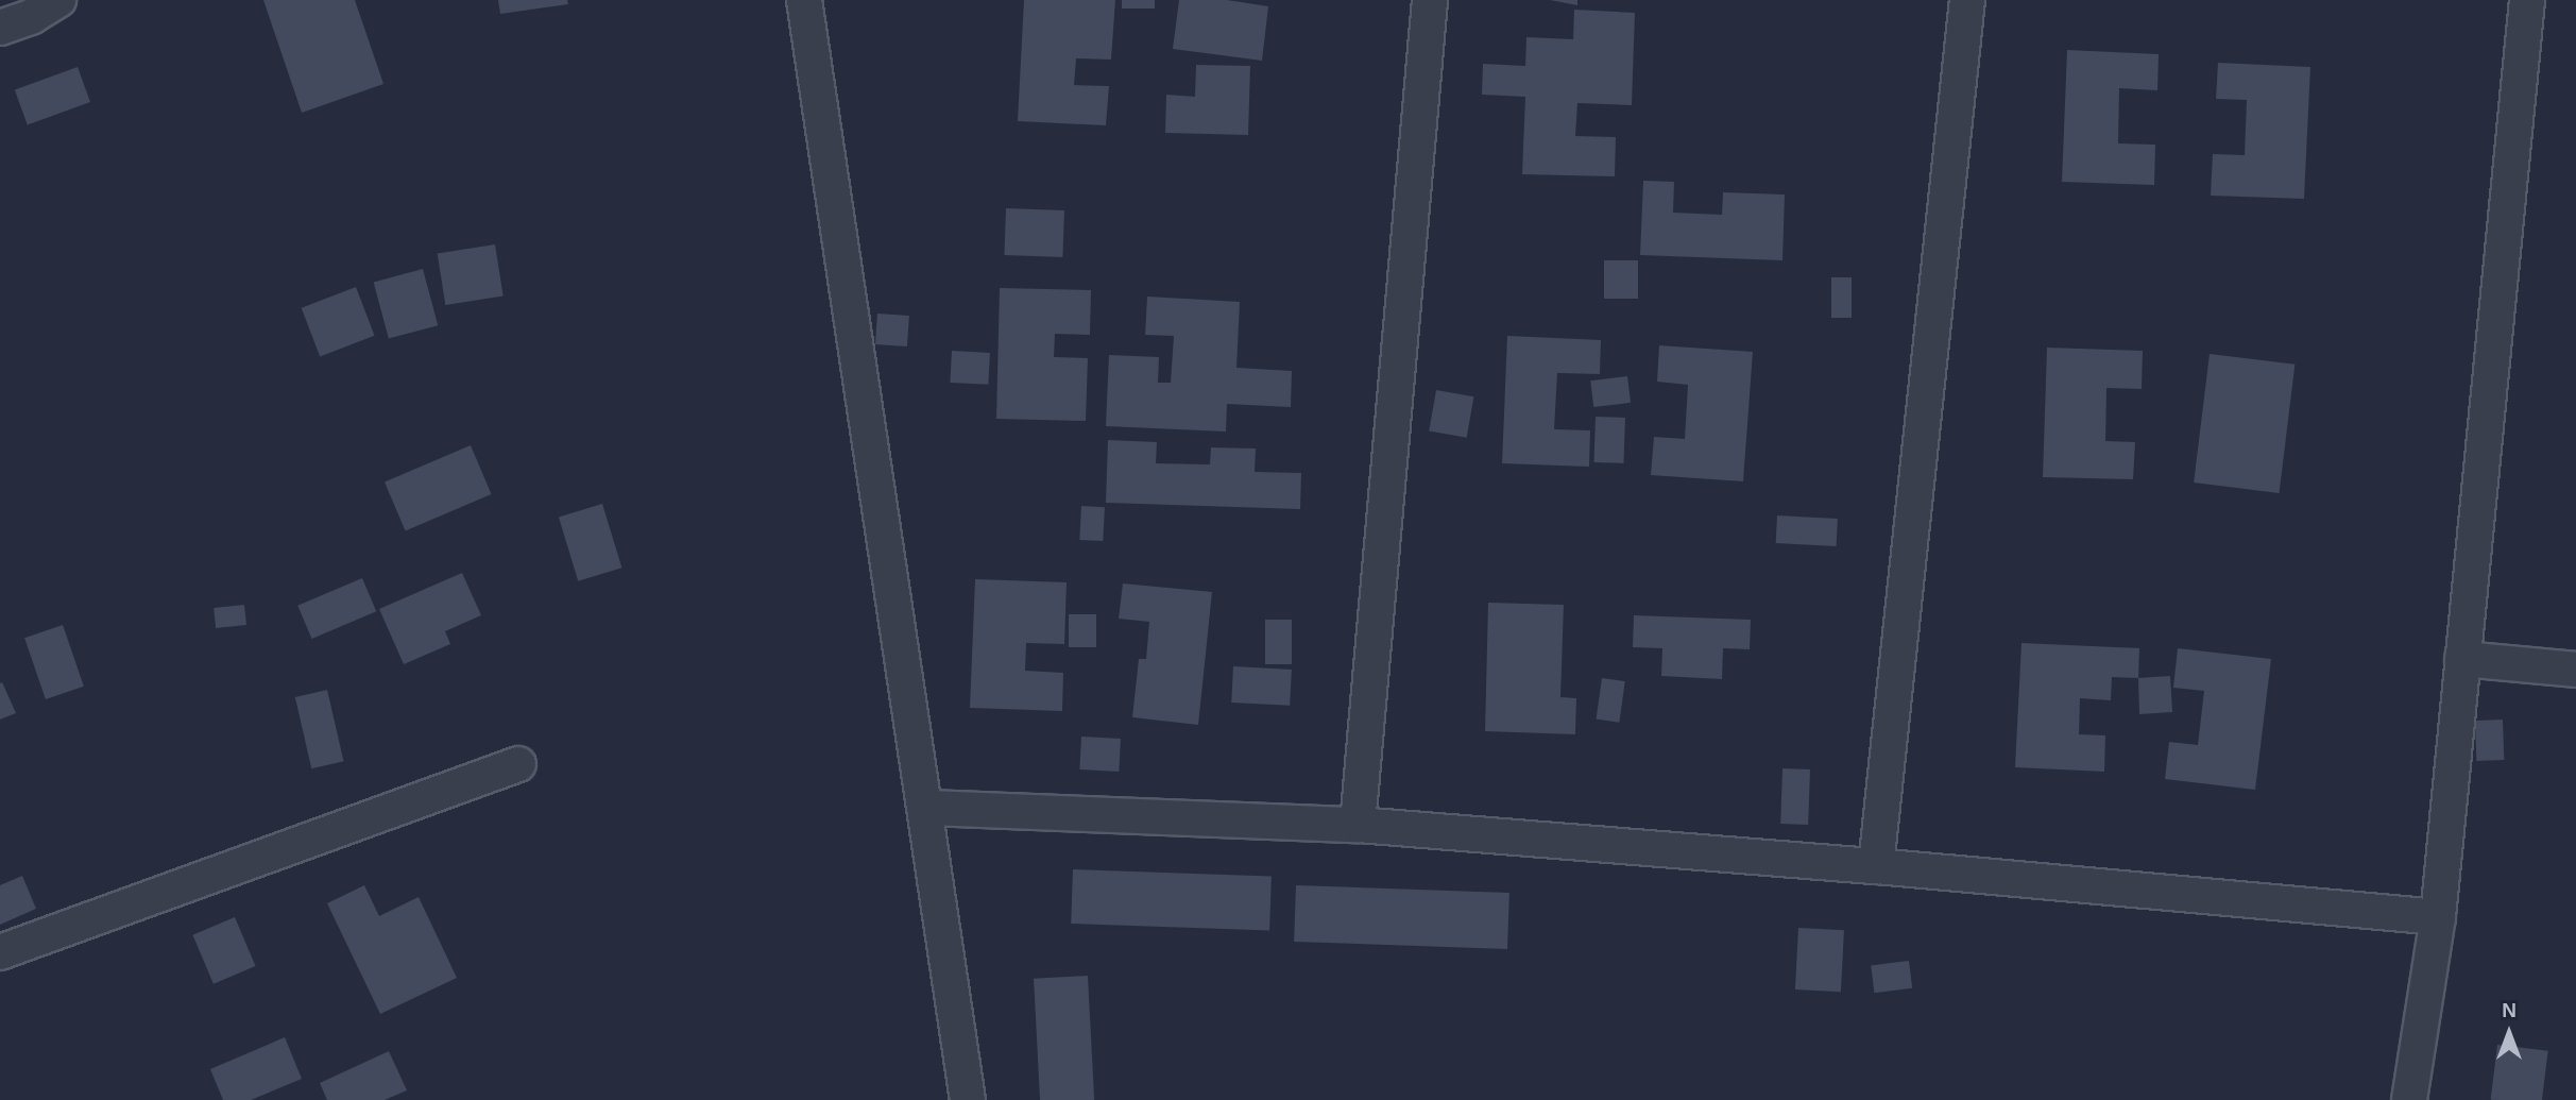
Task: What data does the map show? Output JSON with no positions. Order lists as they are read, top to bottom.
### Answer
{
  "north": "top"
}
